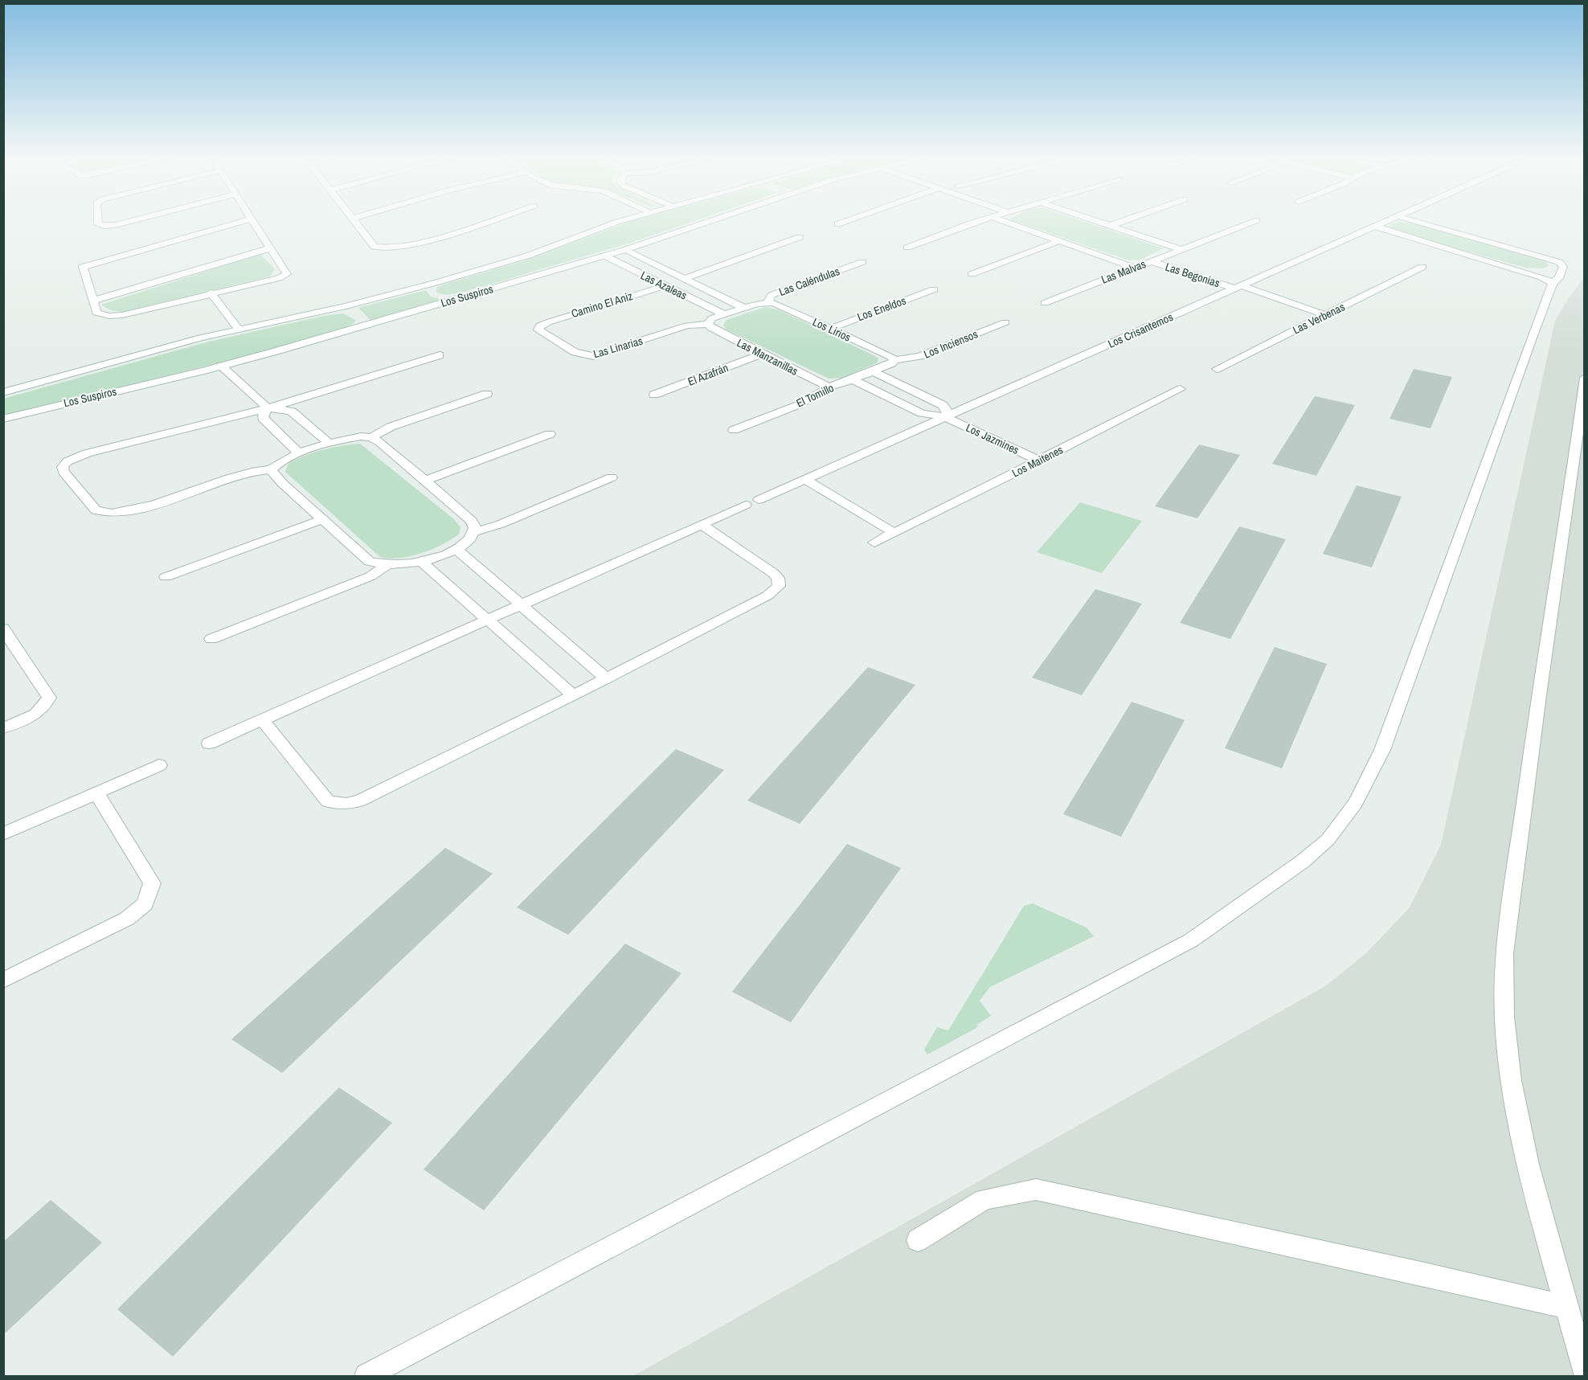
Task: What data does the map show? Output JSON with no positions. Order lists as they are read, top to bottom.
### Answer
{
  "streets": {
    "street": [
      "Las Malvas",
      "Las Begonias",
      "Las Caléndulas",
      "Las Azaleas",
      "Los Suspiros",
      "Camino El Aniz",
      "Los Eneldos",
      "Las Verbenas",
      "Los Lirios",
      "Los Crisantemos",
      "Los Inciensos",
      "Las Linarias",
      "Las Manzanillas",
      "El Azafrán",
      "El Tomillo",
      "Los Jazmines",
      "Los Maitenes"
    ]
  },
  "crossings": [
    ["Las Malvas", "Las Begonias"],
    ["Las Begonias", "Las Verbenas"],
    ["Las Begonias", "Los Crisantemos"],
    ["Las Caléndulas", "Las Azaleas"],
    ["Las Caléndulas", "Los Lirios"],
    ["Las Caléndulas", "Las Linarias"],
    ["Las Caléndulas", "Las Manzanillas"],
    ["Las Azaleas", "Los Suspiros"],
    ["Las Azaleas", "Camino El Aniz"],
    ["Camino El Aniz", "Las Linarias"],
    ["Los Eneldos", "Los Lirios"],
    ["Los Lirios", "Los Inciensos"],
    ["Los Lirios", "El Tomillo"],
    ["Los Crisantemos", "Los Jazmines"],
    ["Los Inciensos", "El Tomillo"],
    ["Las Linarias", "Las Manzanillas"],
    ["Las Manzanillas", "El Azafrán"],
    ["Las Manzanillas", "El Tomillo"],
    ["El Tomillo", "Los Jazmines"],
    ["Los Jazmines", "Los Maitenes"]
  ]
}
